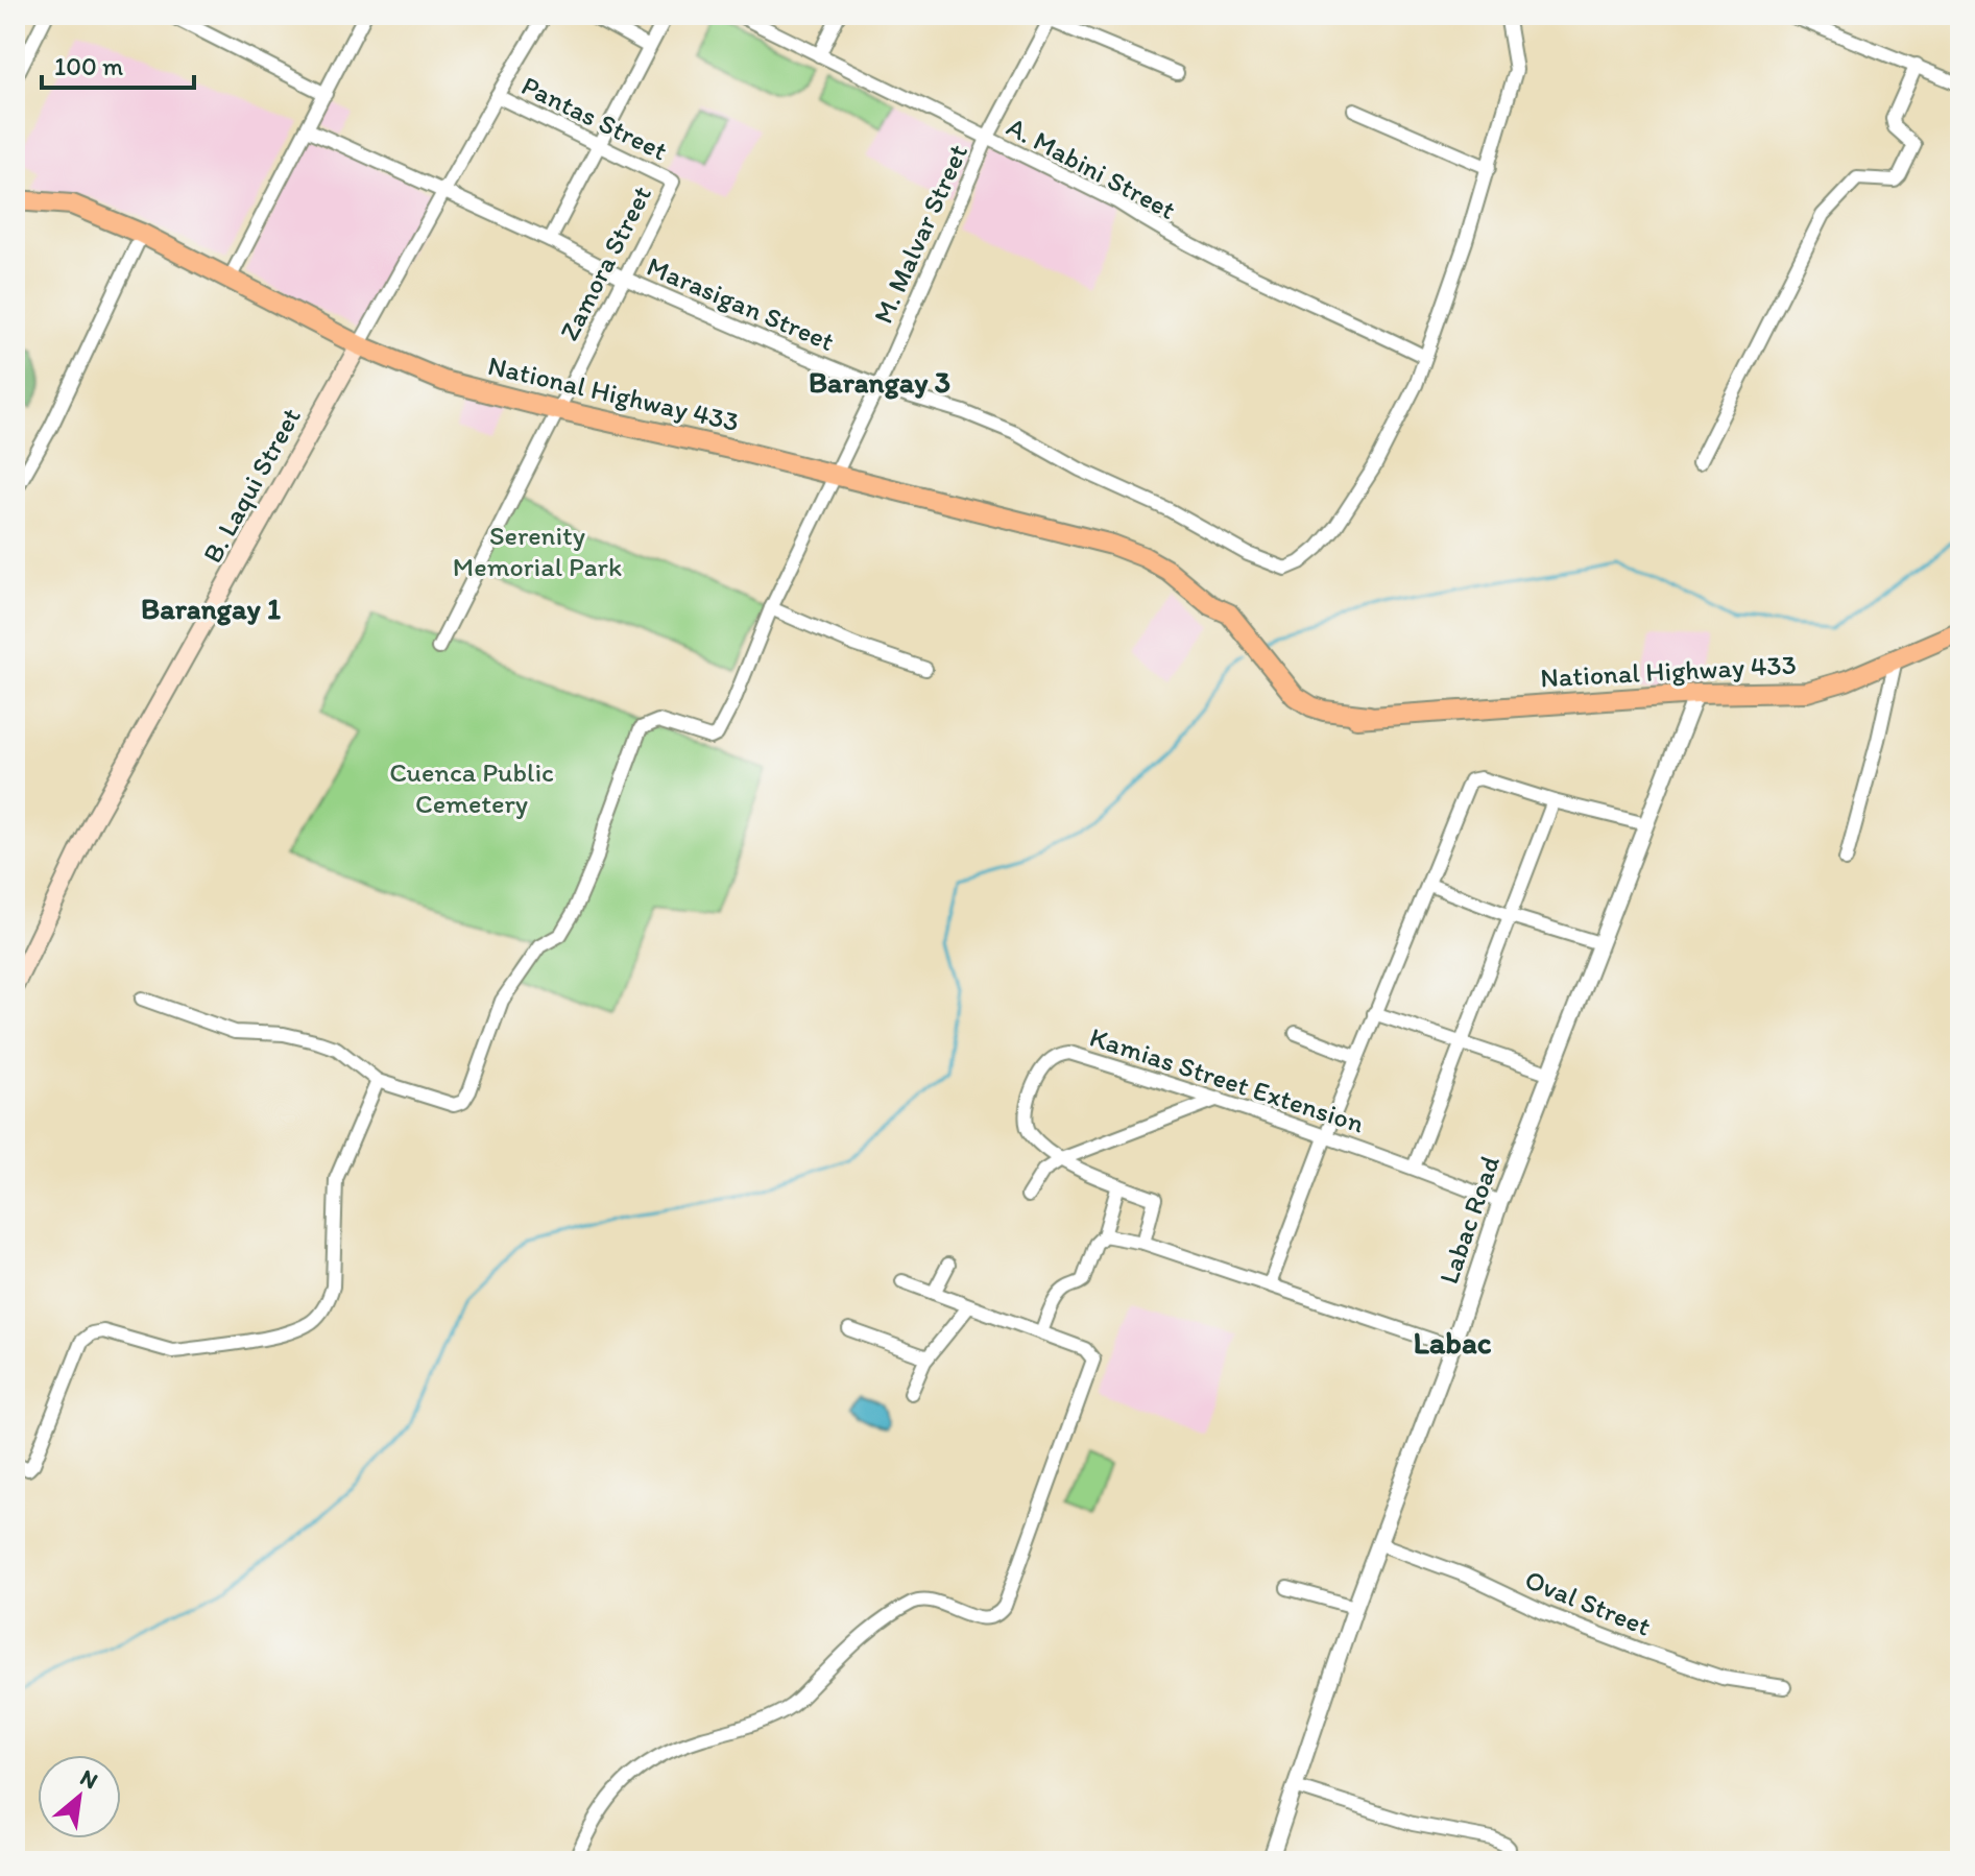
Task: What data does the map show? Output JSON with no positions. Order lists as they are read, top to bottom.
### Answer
{
  "streets": {
    "main road": ["National Highway 433", "B. Laqui Street"],
    "street": [
      "Pantas Street",
      "A. Mabini Street",
      "M. Malvar Street",
      "Zamora Street",
      "Marasigan Street",
      "Kamias Street Extension",
      "Labac Road",
      "Oval Street"
    ]
  },
  "crossings": [
    ["Pantas Street", "Zamora Street"],
    ["Pantas Street", "B. Laqui Street"],
    ["A. Mabini Street", "M. Malvar Street"],
    ["A. Mabini Street", "Marasigan Street"],
    ["M. Malvar Street", "Marasigan Street"],
    ["M. Malvar Street", "National Highway 433"],
    ["Zamora Street", "Marasigan Street"],
    ["Zamora Street", "National Highway 433"],
    ["Marasigan Street", "B. Laqui Street"],
    ["National Highway 433", "B. Laqui Street"],
    ["National Highway 433", "Labac Road"],
    ["Kamias Street Extension", "Labac Road"],
    ["Labac Road", "Oval Street"]
  ],
  "districts": ["Barangay 3", "Barangay 1", "Labac"],
  "parks": ["Serenity Memorial Park", "Cuenca Public Cemetery"],
  "scale_bar": "100 m",
  "north": "top right"
}
